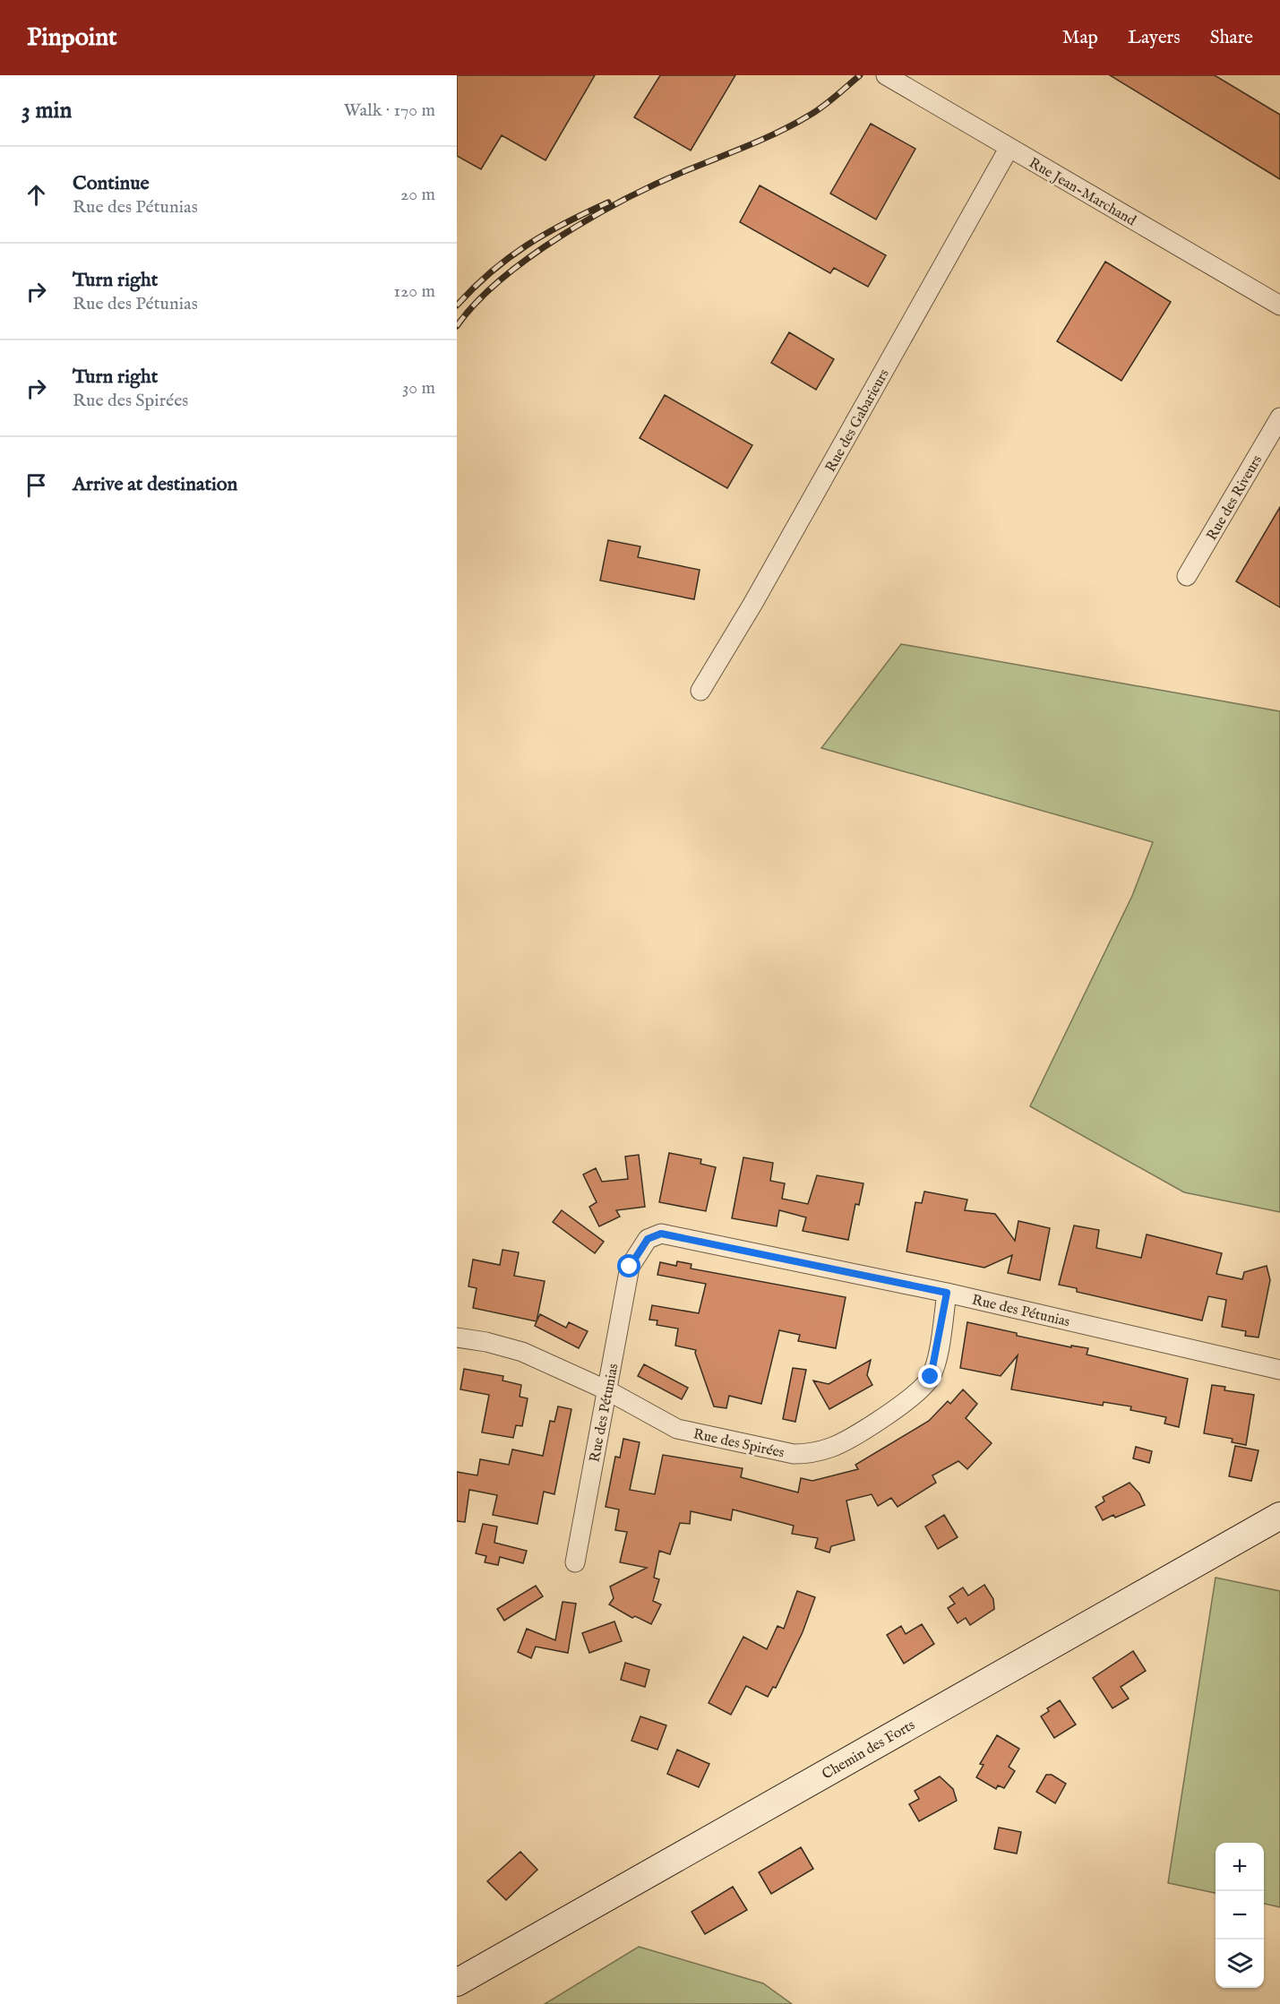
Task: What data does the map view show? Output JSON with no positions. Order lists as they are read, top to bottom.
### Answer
{
  "streets": {
    "street": [
      "Rue Jean-Marchand",
      "Rue des Gabarieurs",
      "Rue des Riveurs",
      "Rue des Pétunias",
      "Rue des Spirées",
      "Chemin des Forts"
    ]
  },
  "crossings": [
    ["Rue Jean-Marchand", "Rue des Gabarieurs"],
    ["Rue des Pétunias", "Rue des Spirées"]
  ],
  "page": {
    "header": "Pinpoint",
    "nav": ["Map", "Layers", "Share"],
    "heading": ["3 min", "Walk · 170 m"],
    "list": [
      ["Continue", "Rue des Pétunias", "20 m"],
      ["Turn right", "Rue des Pétunias", "120 m"],
      ["Turn right", "Rue des Spirées", "30 m"],
      "Arrive at destination"
    ],
    "map_buttons": ["+", "−"]
  }
}
